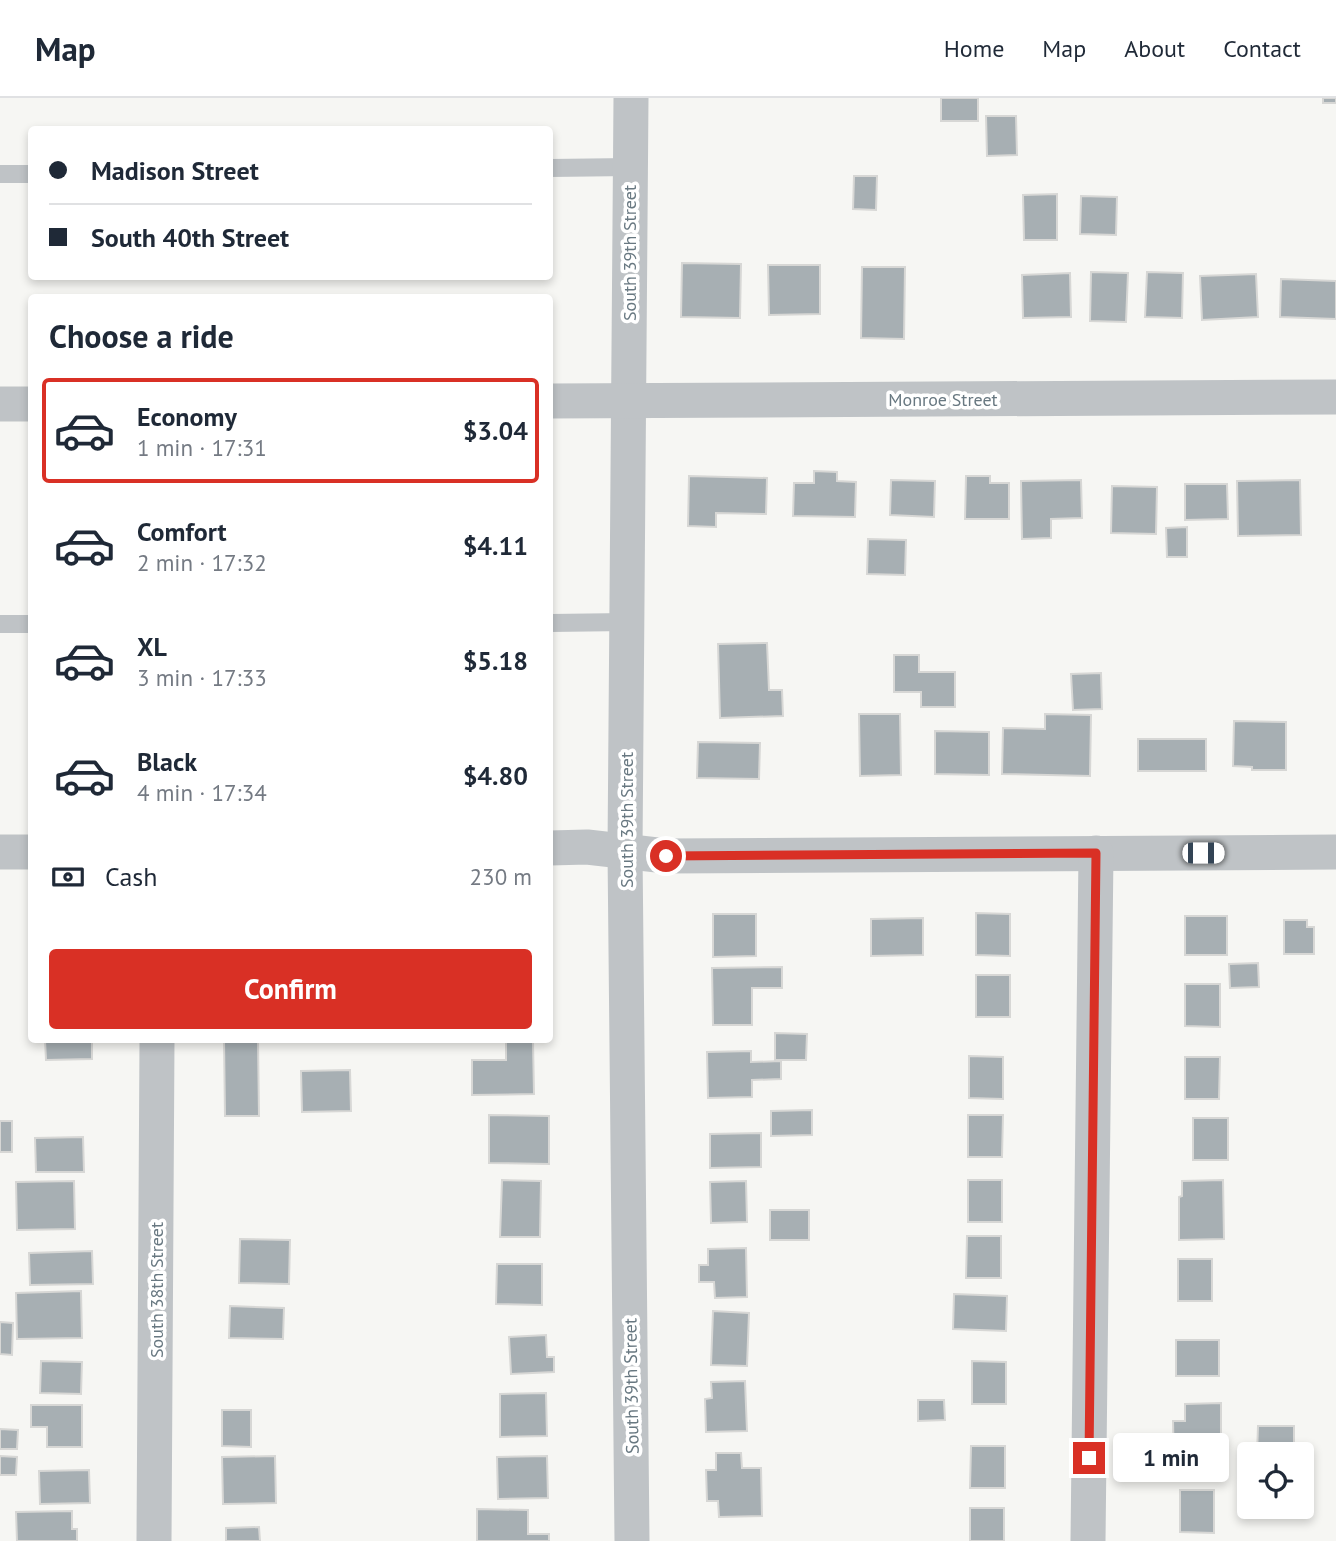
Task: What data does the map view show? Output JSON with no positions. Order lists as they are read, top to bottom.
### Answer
{
  "streets": {
    "street": ["South 39th Street", "Monroe Street", "South 38th Street"]
  },
  "crossings": [
    ["South 39th Street", "Monroe Street"]
  ],
  "page": {
    "header": "Map",
    "nav": [
      "Home",
      "Map",
      "About",
      "Contact"
    ],
    "banner": ["Madison Street", "South 40th Street"],
    "heading": "Choose a ride",
    "list": [
      {
        "name": "Economy",
        "note": "1 min · 17:31",
        "value": "$3.04"
      },
      {
        "name": "Comfort",
        "note": "2 min · 17:32",
        "value": "$4.11"
      },
      {
        "name": "XL",
        "note": "3 min · 17:33",
        "value": "$5.18"
      },
      {
        "name": "Black",
        "note": "4 min · 17:34",
        "value": "$4.80"
      }
    ],
    "pay": ["Cash", "230 m"],
    "buttons": "Confirm",
    "bubble": "1 min"
  }
}
